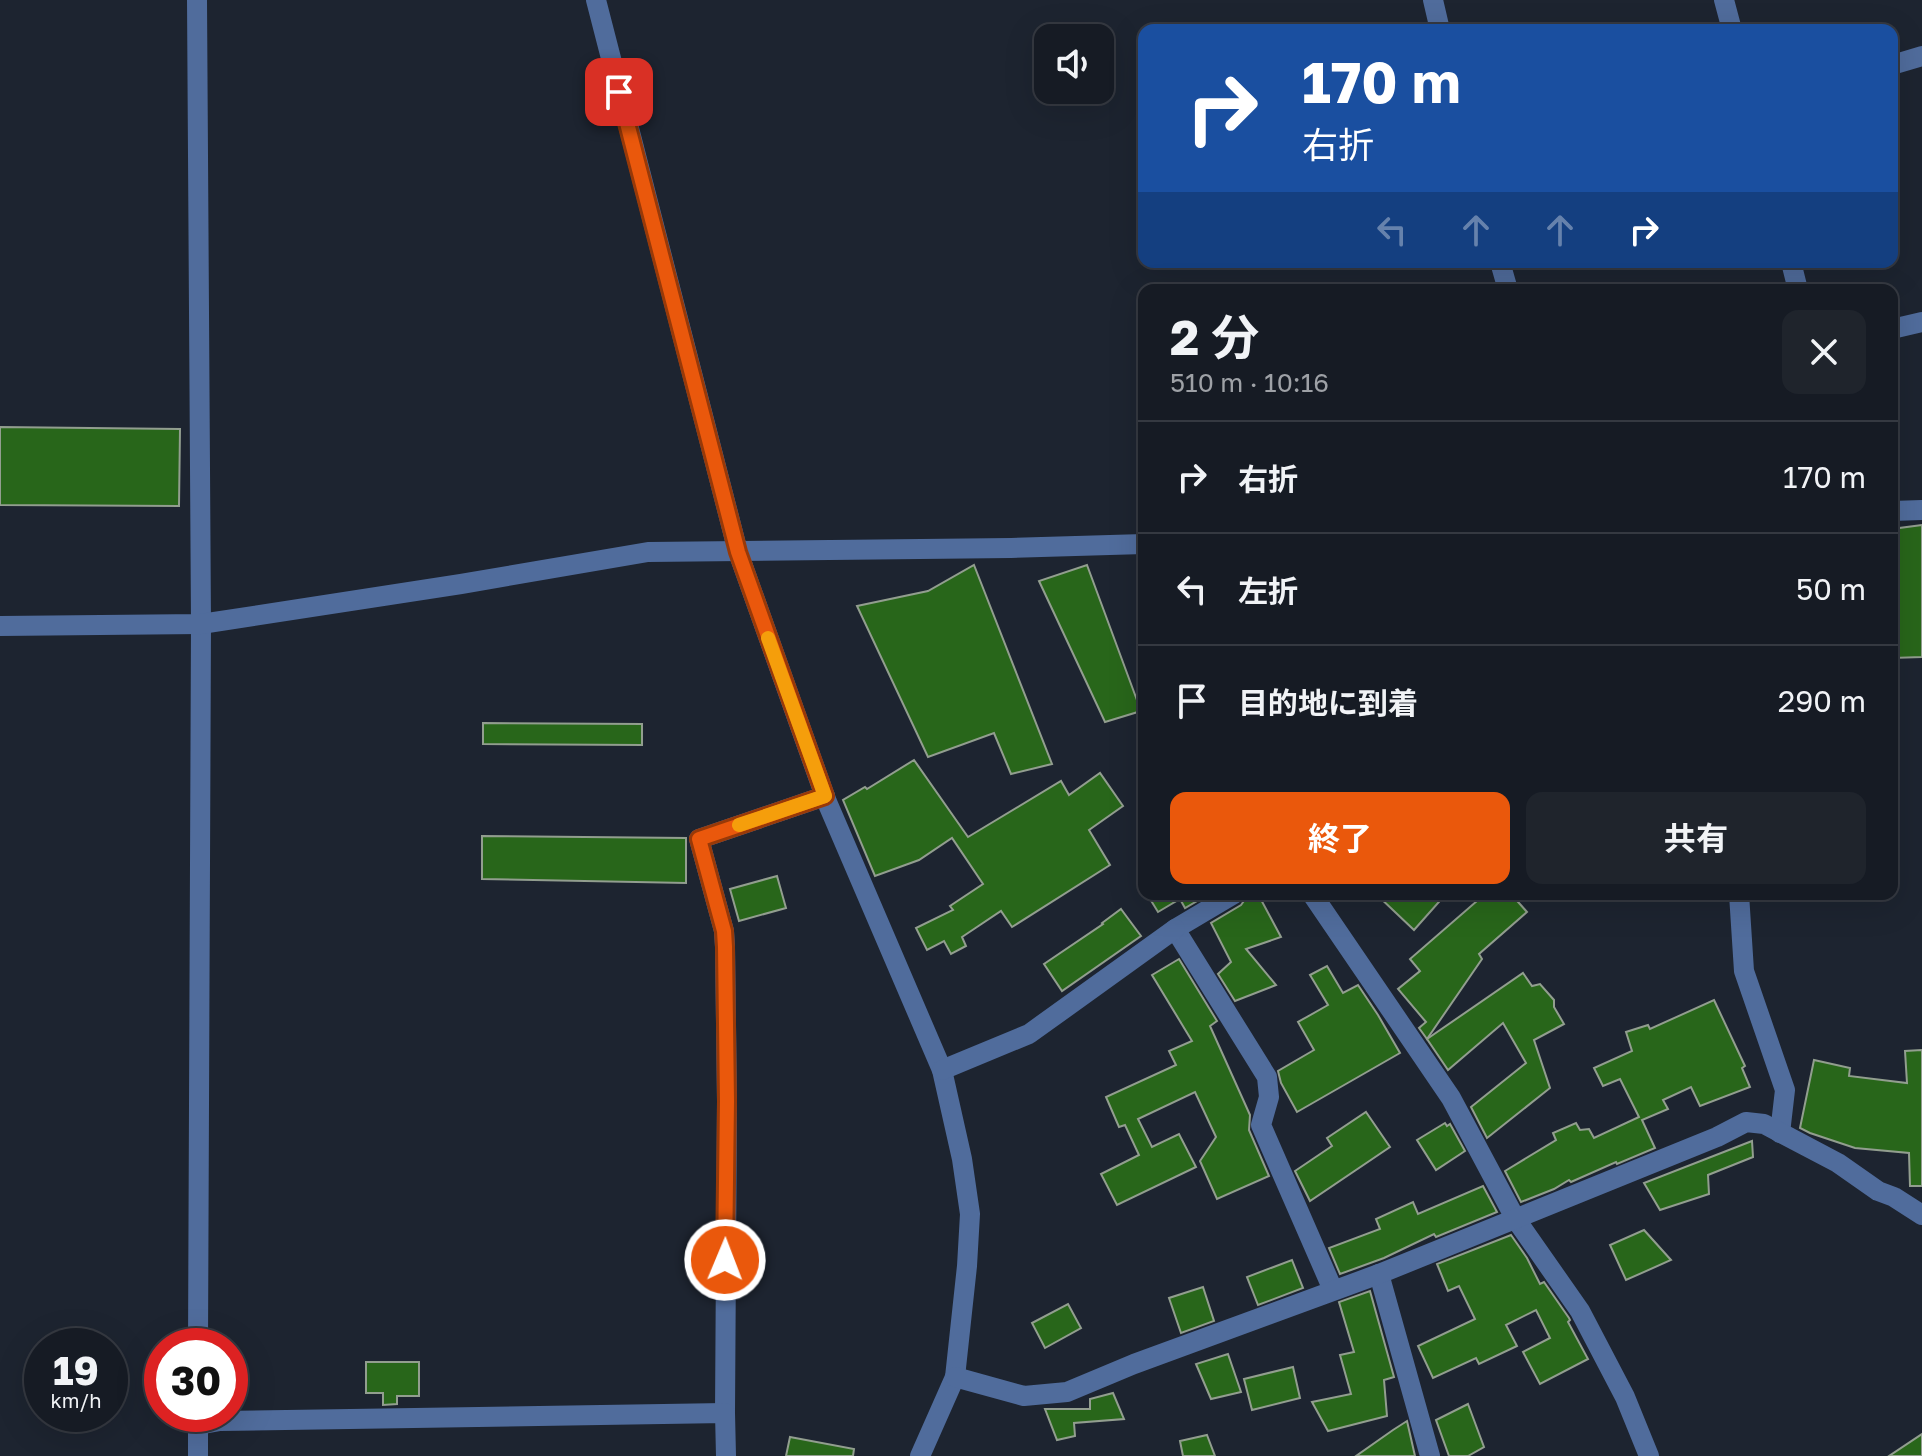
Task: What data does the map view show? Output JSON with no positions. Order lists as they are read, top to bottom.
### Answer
{
  "page": {
    "turn": ["170 m", "右折"],
    "heading": ["2 分", "510 m · 10:16"],
    "list": [
      {
        "name": "右折",
        "value": "170 m"
      },
      {
        "name": "左折",
        "value": "50 m"
      },
      {
        "name": "目的地に到着",
        "value": "290 m"
      }
    ],
    "buttons": ["終了", "共有"],
    "speed": "19 km/h",
    "limit": "30"
  }
}
